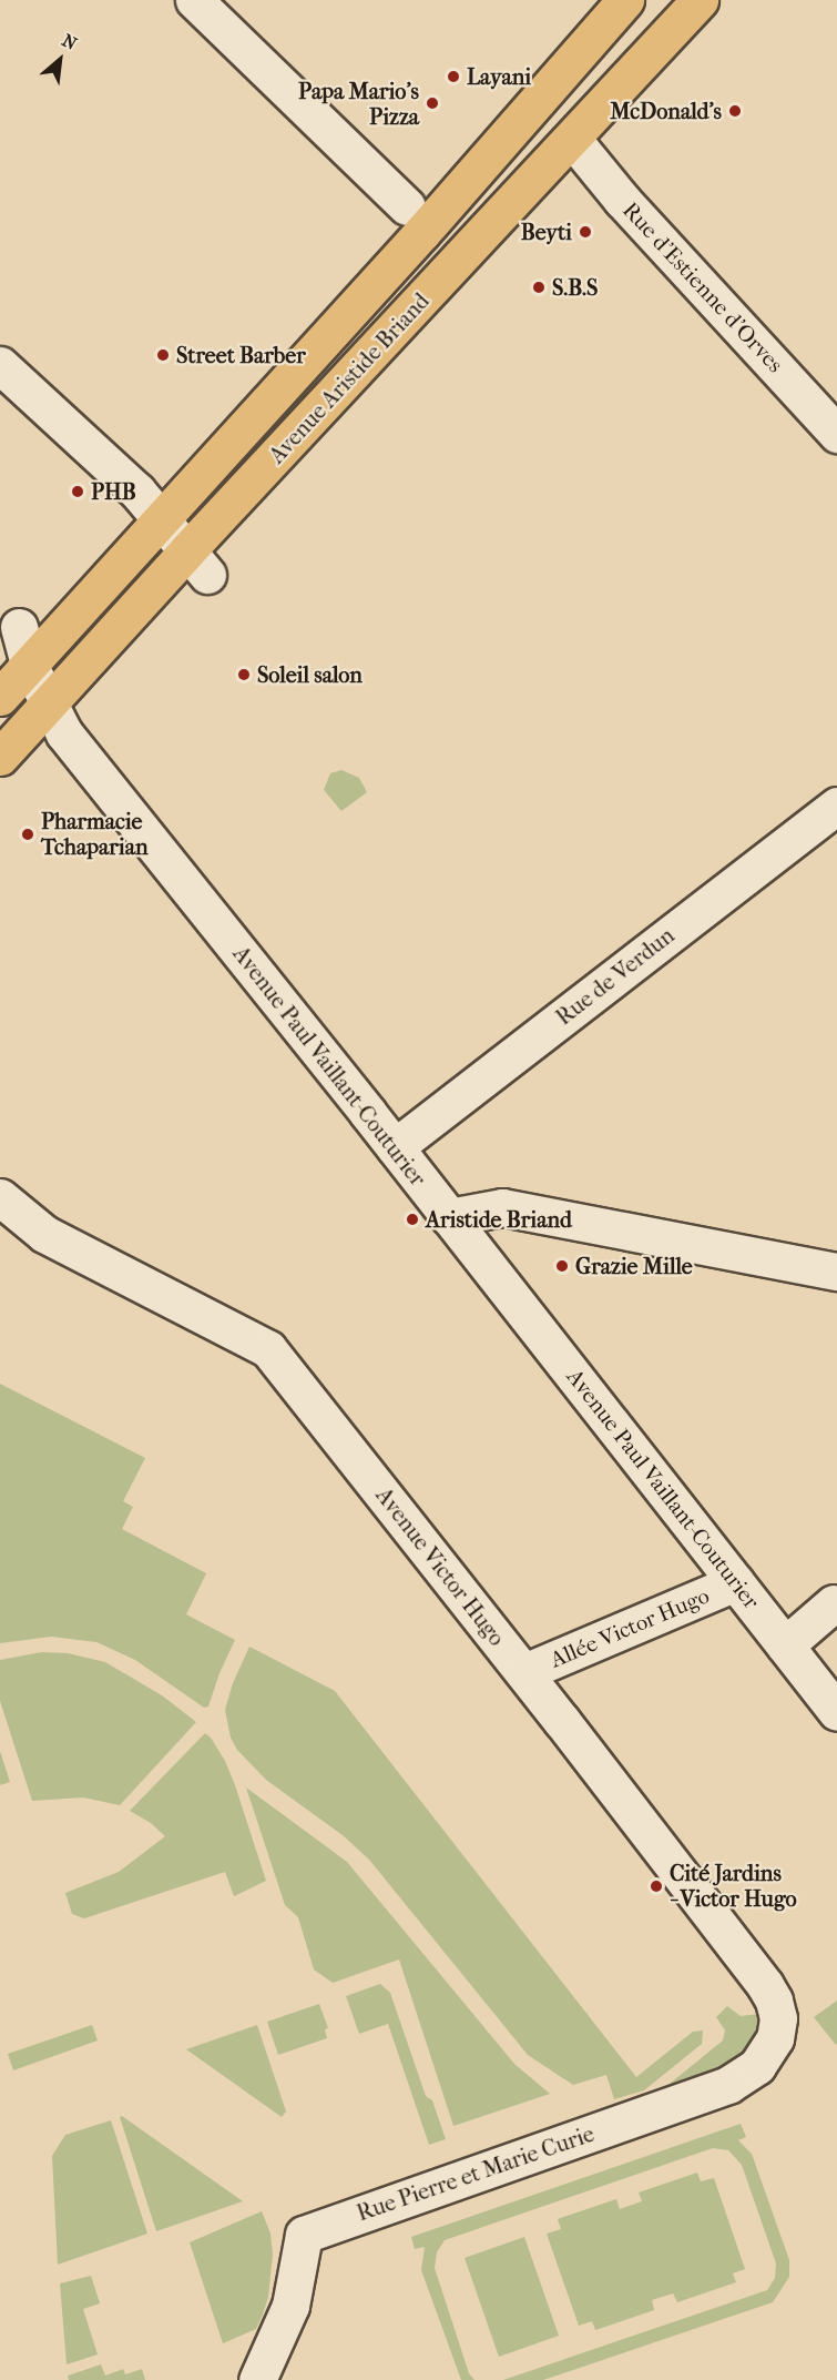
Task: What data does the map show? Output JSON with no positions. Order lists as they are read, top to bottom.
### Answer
{
  "streets": {
    "main road": ["Avenue Aristide Briand"],
    "street": [
      "Rue d'Estienne d'Orves",
      "Rue de Verdun",
      "Avenue Paul Vaillant-Couturier",
      "Avenue Victor Hugo",
      "Allée Victor Hugo",
      "Rue Pierre et Marie Curie"
    ]
  },
  "crossings": [
    ["Rue d'Estienne d'Orves", "Avenue Aristide Briand"],
    ["Avenue Aristide Briand", "Avenue Paul Vaillant-Couturier"],
    ["Rue de Verdun", "Avenue Paul Vaillant-Couturier"],
    ["Avenue Paul Vaillant-Couturier", "Allée Victor Hugo"],
    ["Avenue Victor Hugo", "Allée Victor Hugo"],
    ["Avenue Victor Hugo", "Rue Pierre et Marie Curie"]
  ],
  "places": [
    "Layani",
    "Papa Mario's Pizza",
    "McDonald's",
    "Beyti",
    "S.B.S",
    "Street Barber",
    "PHB",
    "Soleil salon",
    "Pharmacie Tchaparian",
    "Aristide Briand",
    "Grazie Mille",
    "Cité Jardins - Victor Hugo"
  ],
  "north": "top right"
}
